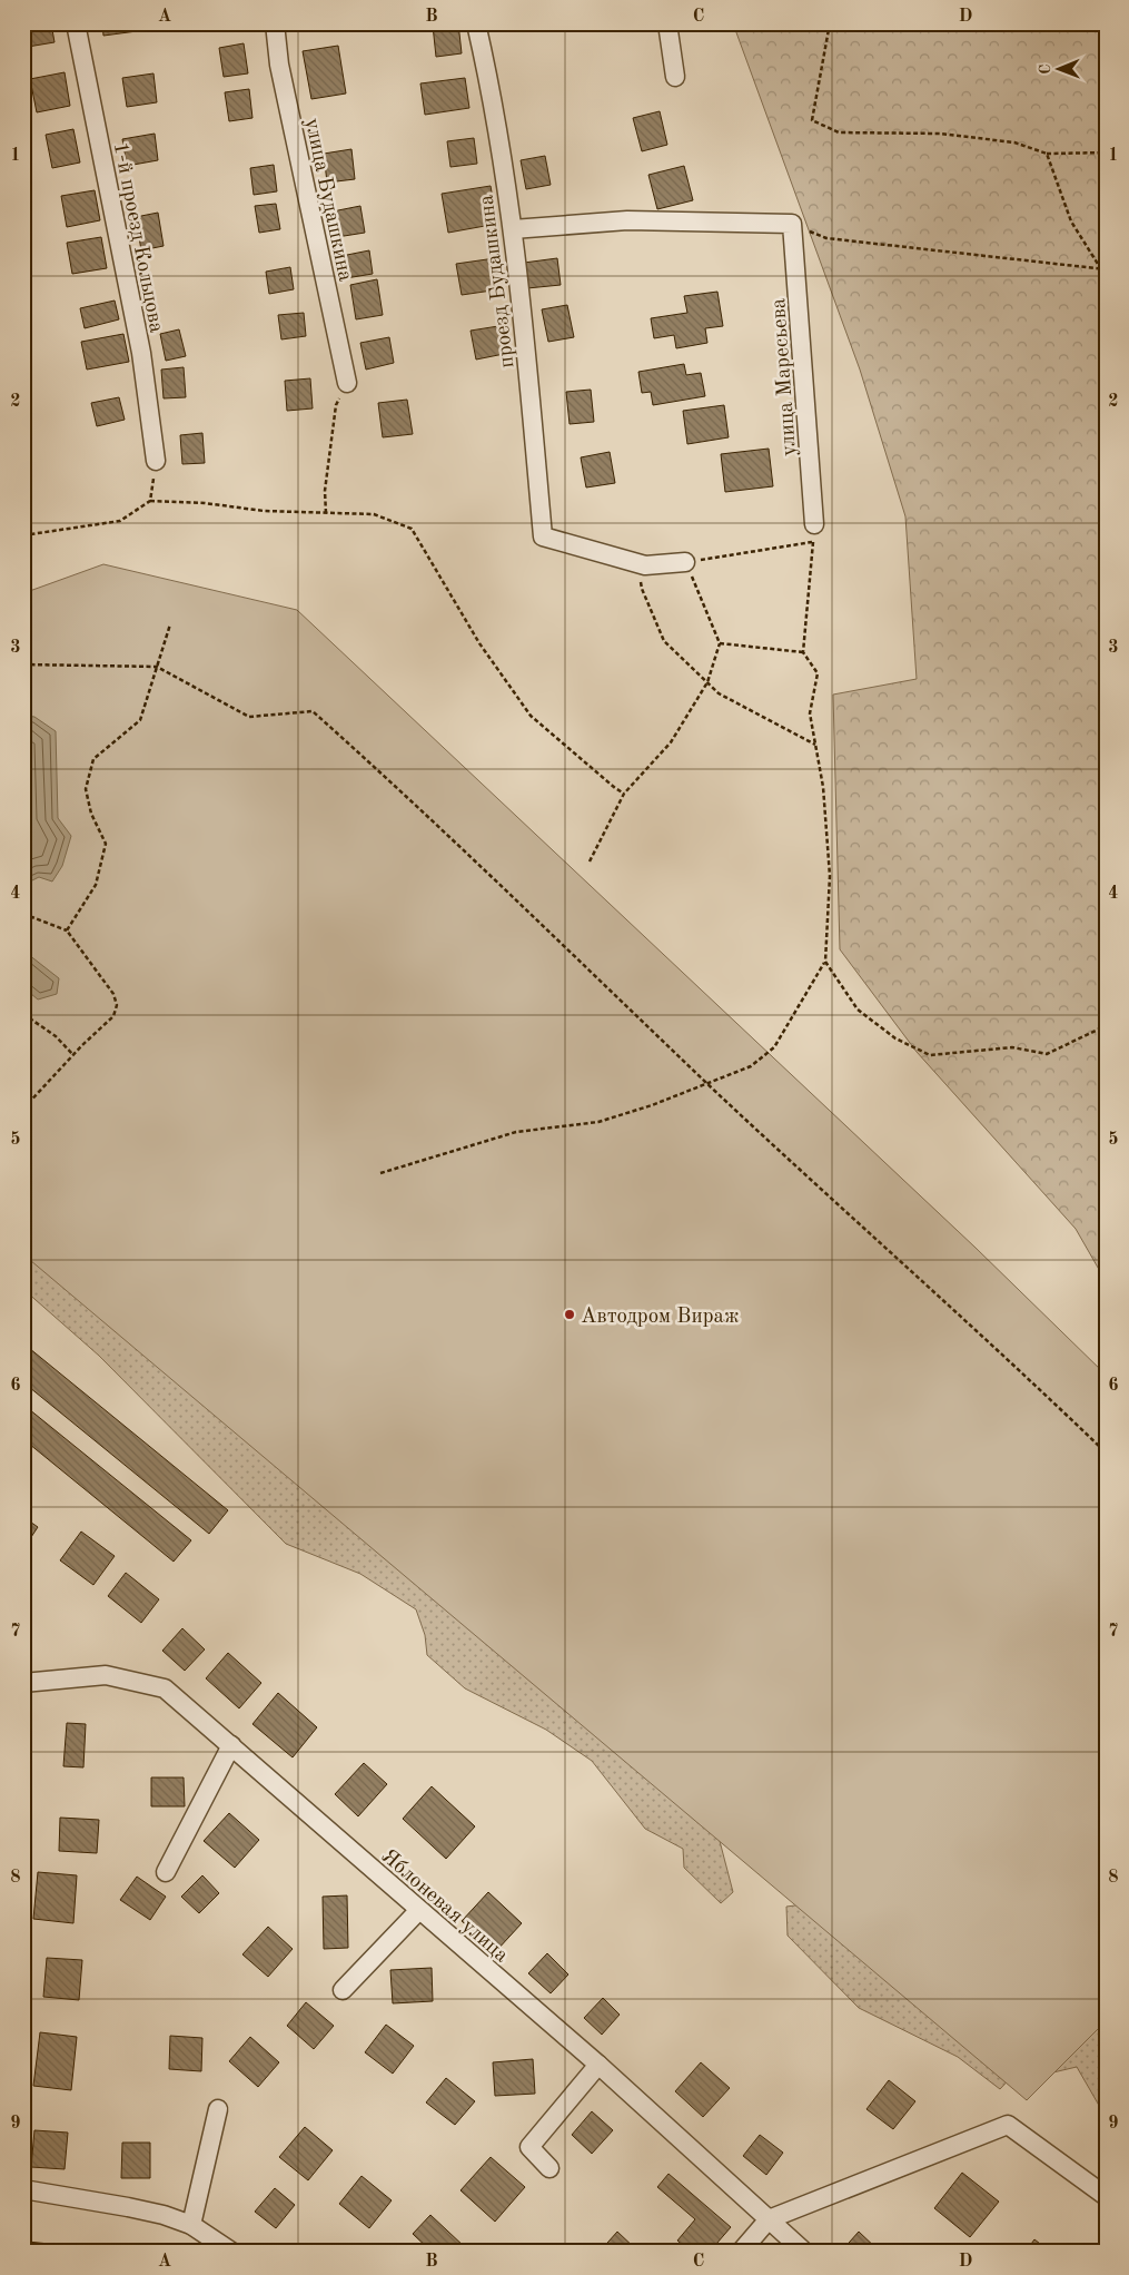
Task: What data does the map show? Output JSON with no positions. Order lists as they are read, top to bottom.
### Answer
{
  "streets": {
    "street": [
      "улица Будашкина",
      "1-й проезд Кольцова",
      "проезд Будашкина",
      "улица Маресьева",
      "Яблоневая улица"
    ]
  },
  "crossings": [
    ["проезд Будашкина", "улица Маресьева"]
  ],
  "places": ["Автодром Вираж"],
  "north": "left",
  "grid": {
    "columns": [
      "A",
      "B",
      "C",
      "D"
    ],
    "rows": [
      "1",
      "2",
      "3",
      "4",
      "5",
      "6",
      "7",
      "8",
      "9"
    ]
  }
}
